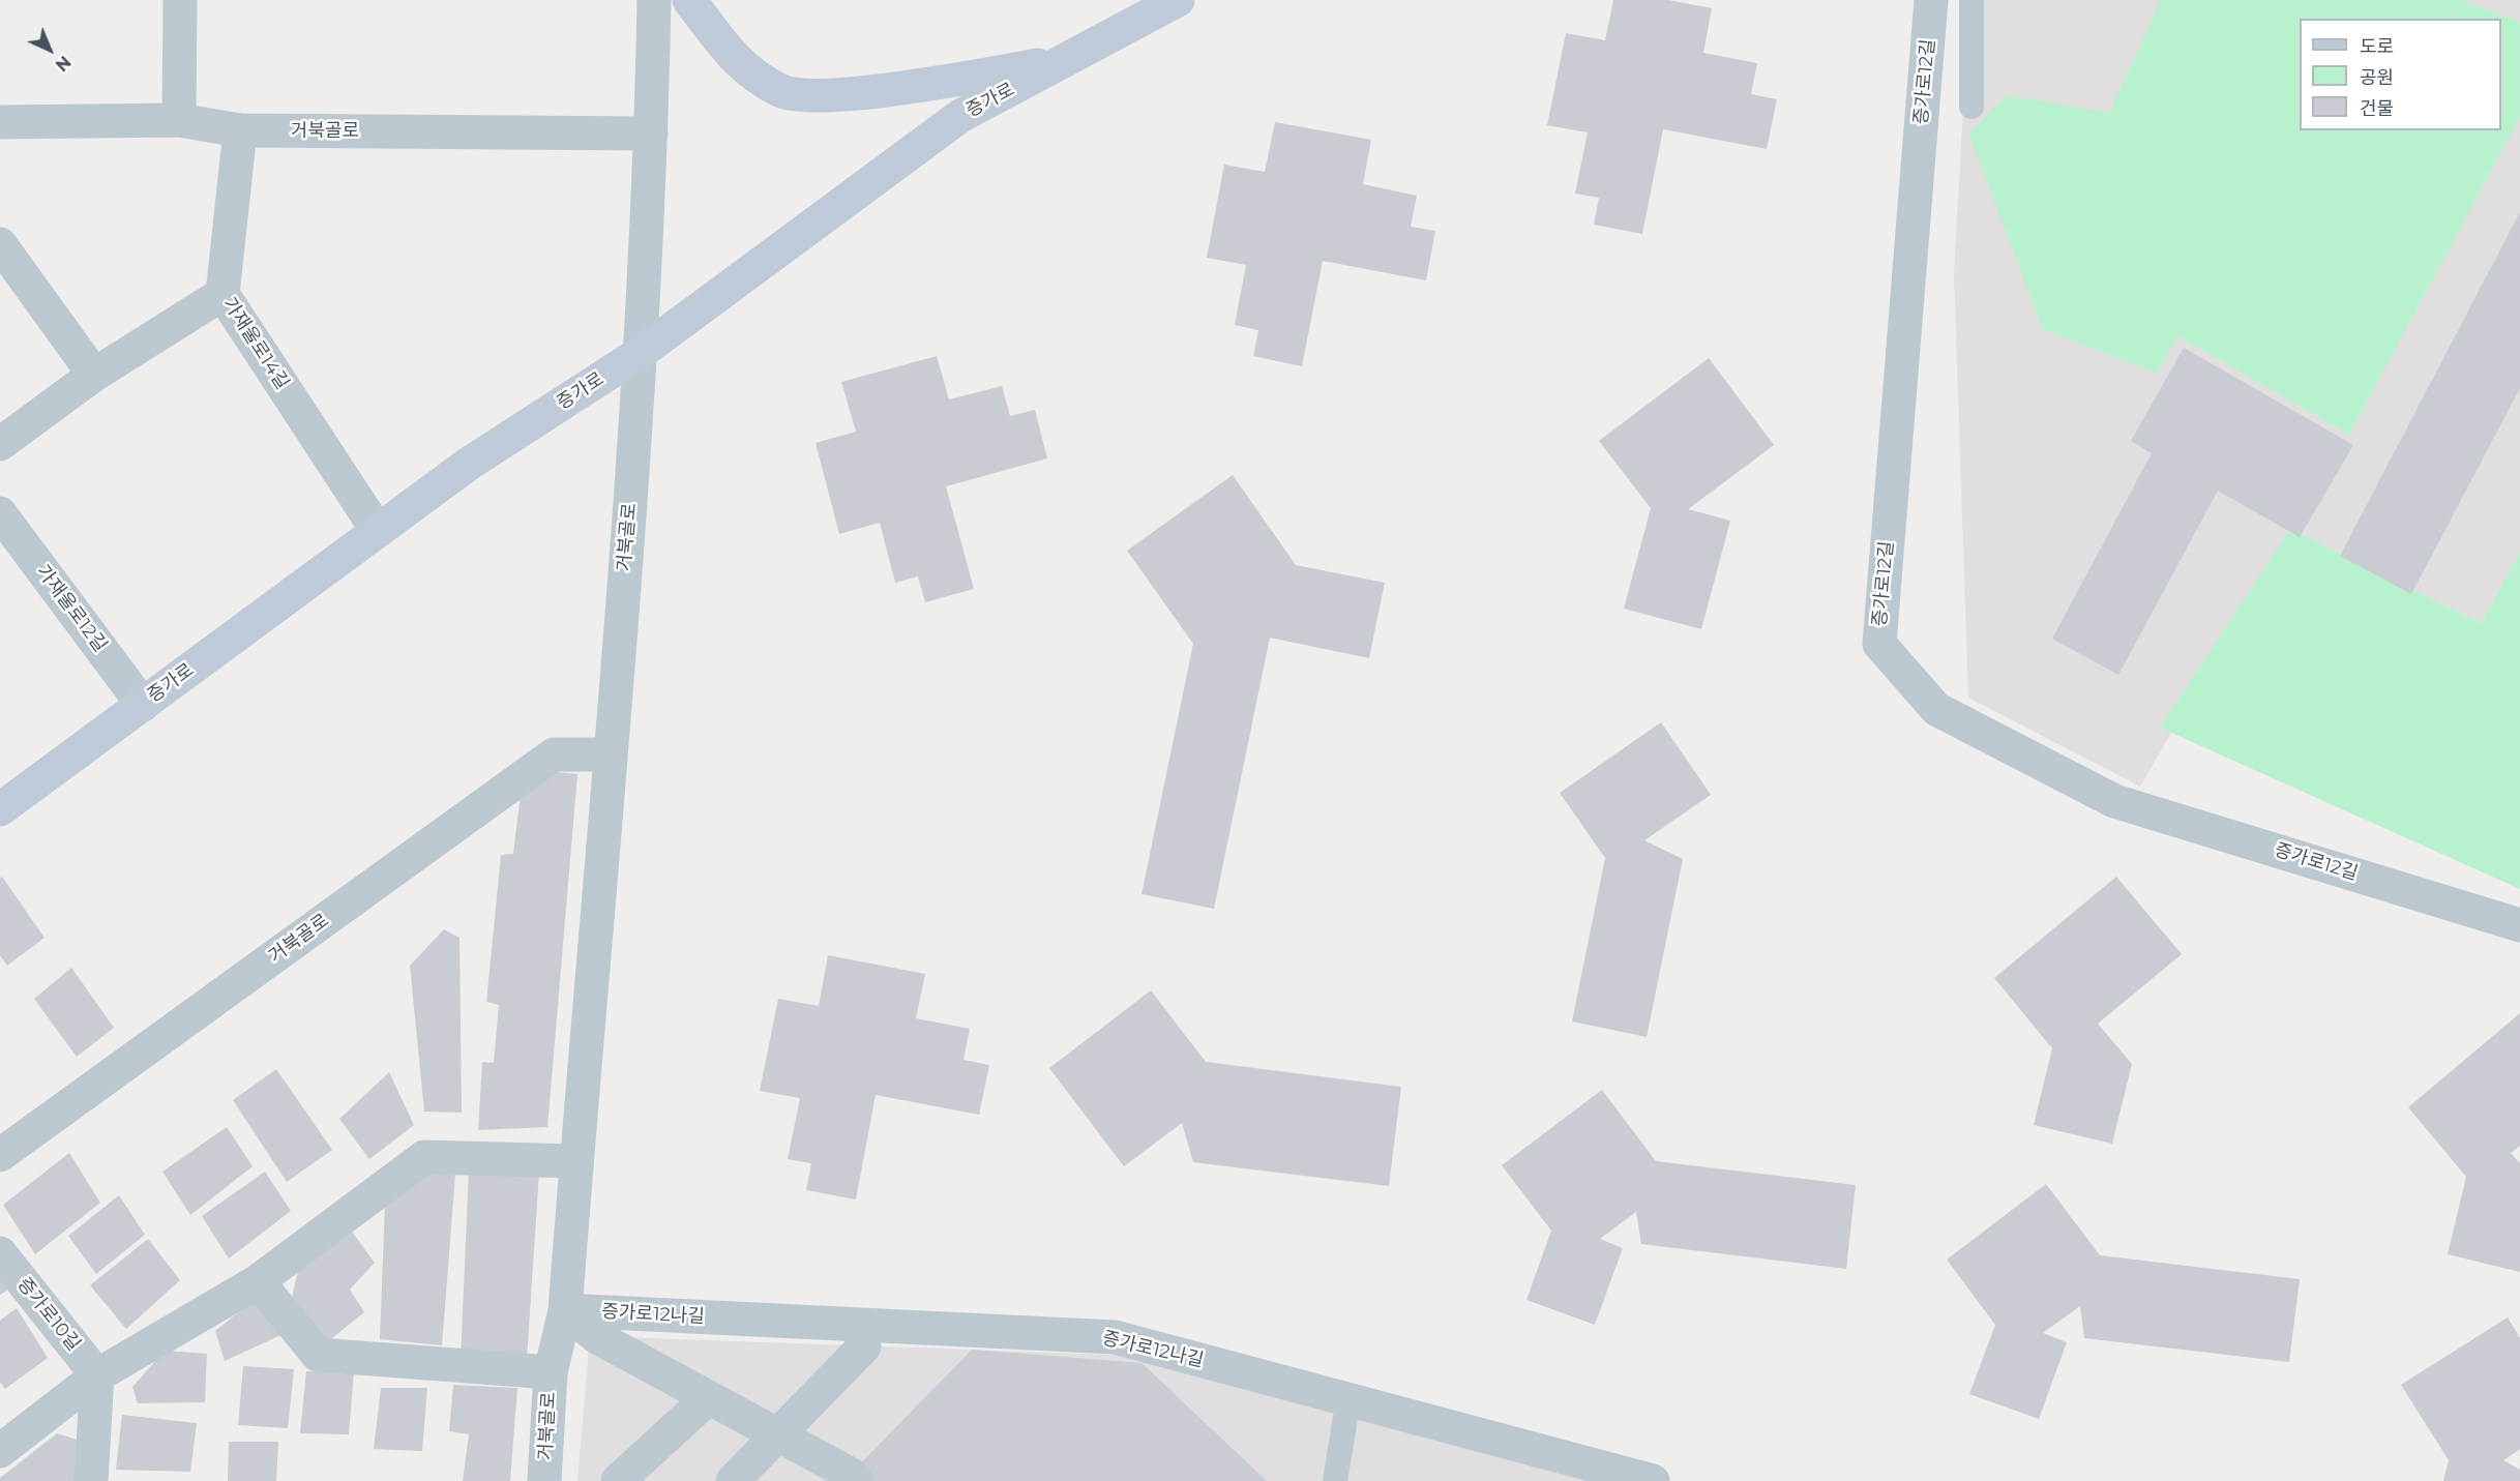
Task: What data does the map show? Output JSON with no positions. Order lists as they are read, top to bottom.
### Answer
{
  "streets": {
    "main road": ["증가로"],
    "street": [
      "증가로12길",
      "거북골로",
      "가재울로14길",
      "가재울로12길",
      "증가로10길",
      "증가로12나길"
    ]
  },
  "crossings": [
    ["증가로", "거북골로"],
    ["증가로", "가재울로14길"],
    ["증가로", "가재울로12길"],
    ["거북골로", "가재울로14길"],
    ["거북골로", "증가로12나길"]
  ],
  "legend": ["도로", "공원", "건물"],
  "north": "bottom right"
}
